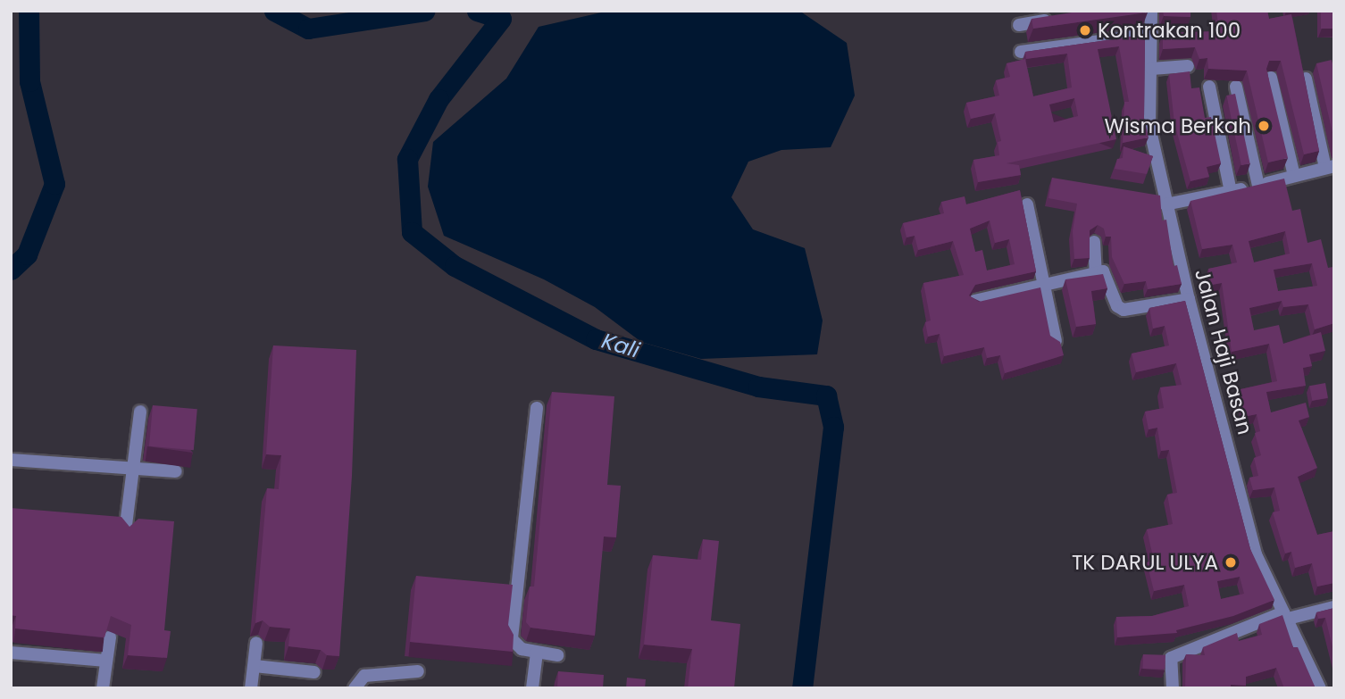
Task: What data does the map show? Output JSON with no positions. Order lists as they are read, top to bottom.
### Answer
{
  "streets": {
    "street": ["Jalan Haji Basan"]
  },
  "water": ["Kali"],
  "places": ["Kontrakan 100", "Wisma Berkah", "TK DARUL ULYA"]
}
